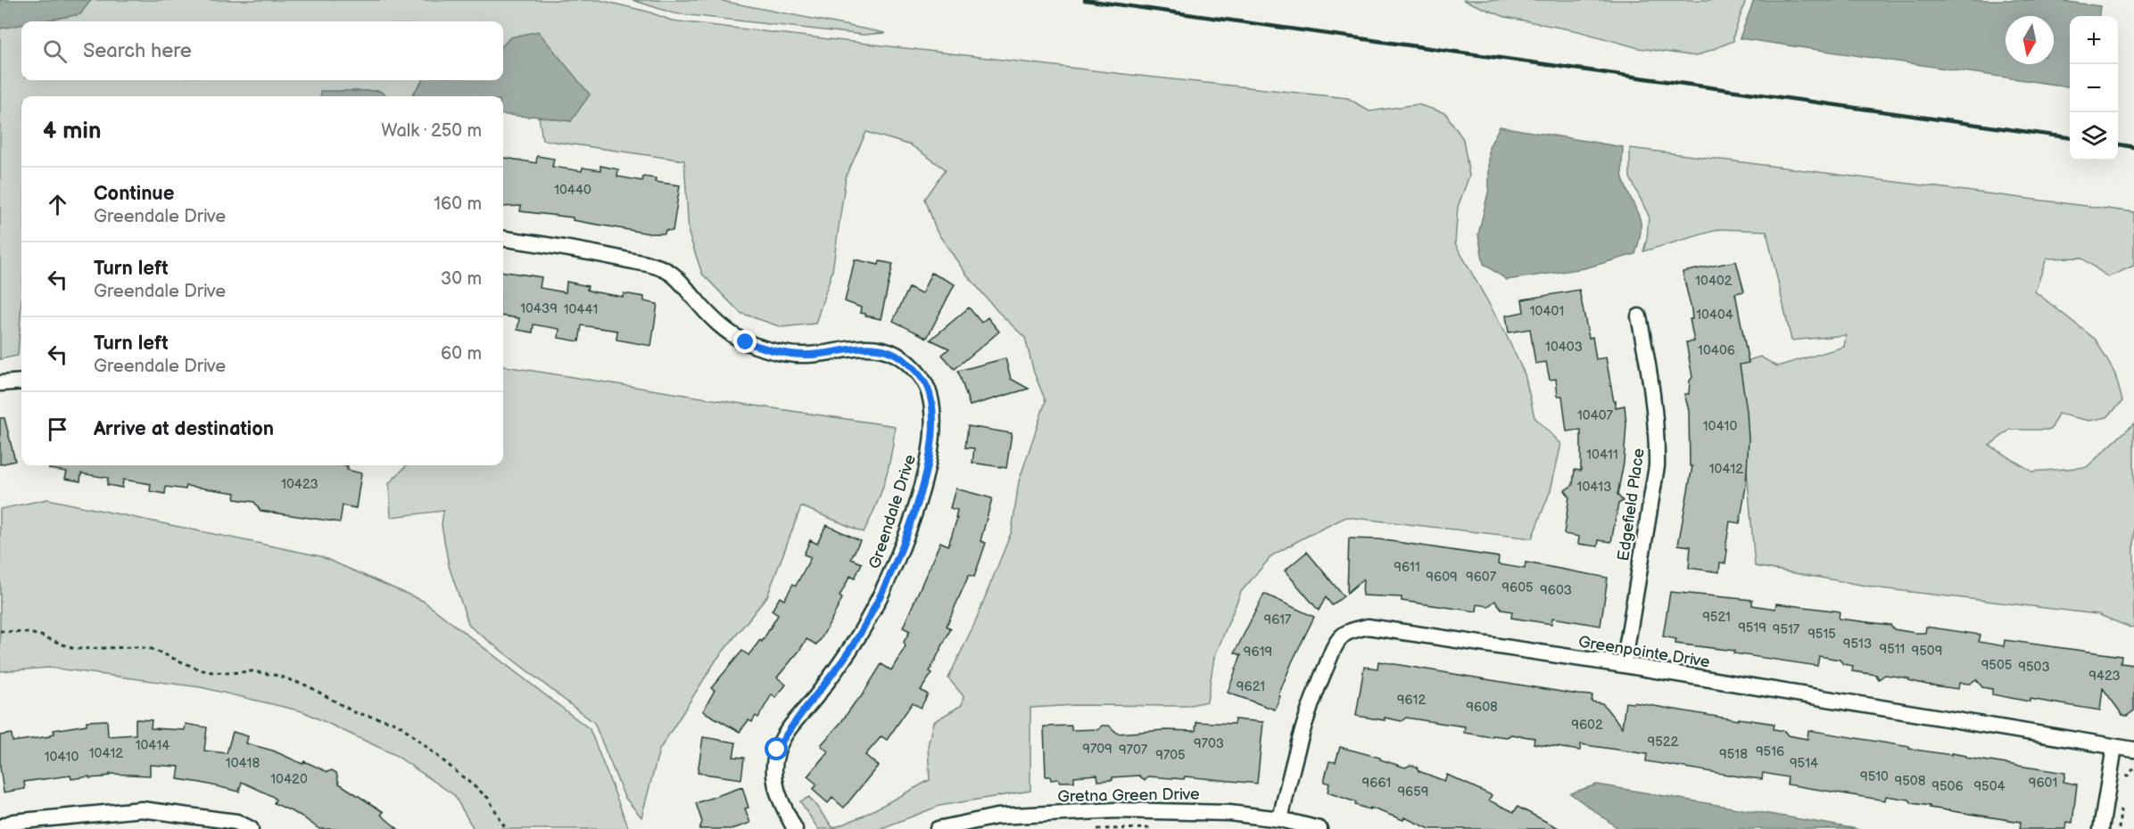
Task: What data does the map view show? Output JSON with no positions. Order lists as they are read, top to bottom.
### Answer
{
  "streets": {
    "street": [
      "Edgefield Place",
      "Greendale Drive",
      "Greenpointe Drive",
      "Gretna Green Drive"
    ]
  },
  "crossings": [
    ["Edgefield Place", "Greenpointe Drive"],
    ["Greenpointe Drive", "Gretna Green Drive"]
  ],
  "house_numbers": [
    "10440",
    "10402",
    "10439",
    "10441",
    "10401",
    "10404",
    "10403",
    "10406",
    "10407",
    "10410",
    "10411",
    "10412",
    "10423",
    "10413",
    "9611",
    "9609",
    "9607",
    "9605",
    "9603",
    "9521",
    "9617",
    "9519",
    "9517",
    "9515",
    "9513",
    "9511",
    "9509",
    "9619",
    "9505",
    "9503",
    "9423",
    "9621",
    "9612",
    "9608",
    "9602",
    "9522",
    "9703",
    "10414",
    "9709",
    "9707",
    "9516",
    "10412",
    "9518",
    "9705",
    "10410",
    "10418",
    "9514",
    "9510",
    "10420",
    "9508",
    "9661",
    "9601",
    "9506",
    "9504",
    "9659"
  ],
  "north": "bottom",
  "page": {
    "map_buttons": ["+", "−"],
    "search": "Search here",
    "heading": ["4 min", "Walk · 250 m"],
    "list": [
      ["Continue", "Greendale Drive", "160 m"],
      ["Turn left", "Greendale Drive", "30 m"],
      ["Turn left", "Greendale Drive", "60 m"],
      "Arrive at destination"
    ]
  }
}
